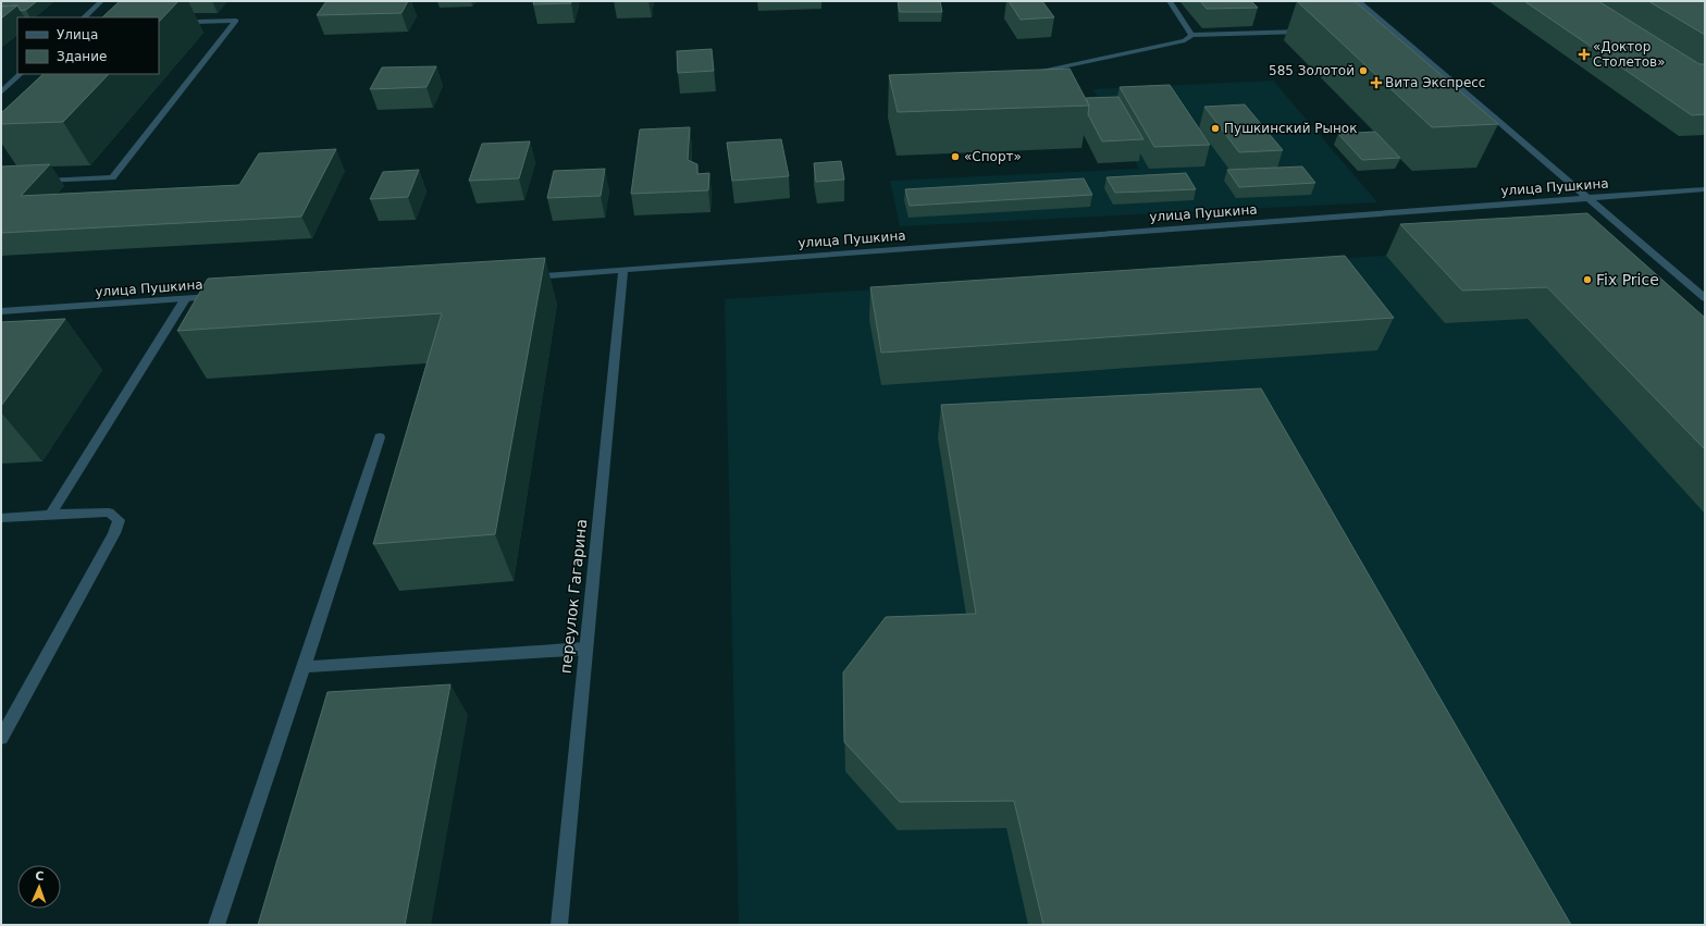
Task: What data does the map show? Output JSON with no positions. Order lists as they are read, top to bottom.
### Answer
{
  "streets": {
    "street": ["улица Пушкина", "переулок Гагарина"]
  },
  "crossings": [
    ["улица Пушкина", "переулок Гагарина"]
  ],
  "places": {
    "health": ["«Доктор Столетов»", "Вита Экспресс"],
    "other": [
      "585 Золотой",
      "Пушкинский Рынок",
      "«Спорт»",
      "Fix Price"
    ]
  },
  "legend": ["Улица", "Здание"],
  "north": "top"
}
